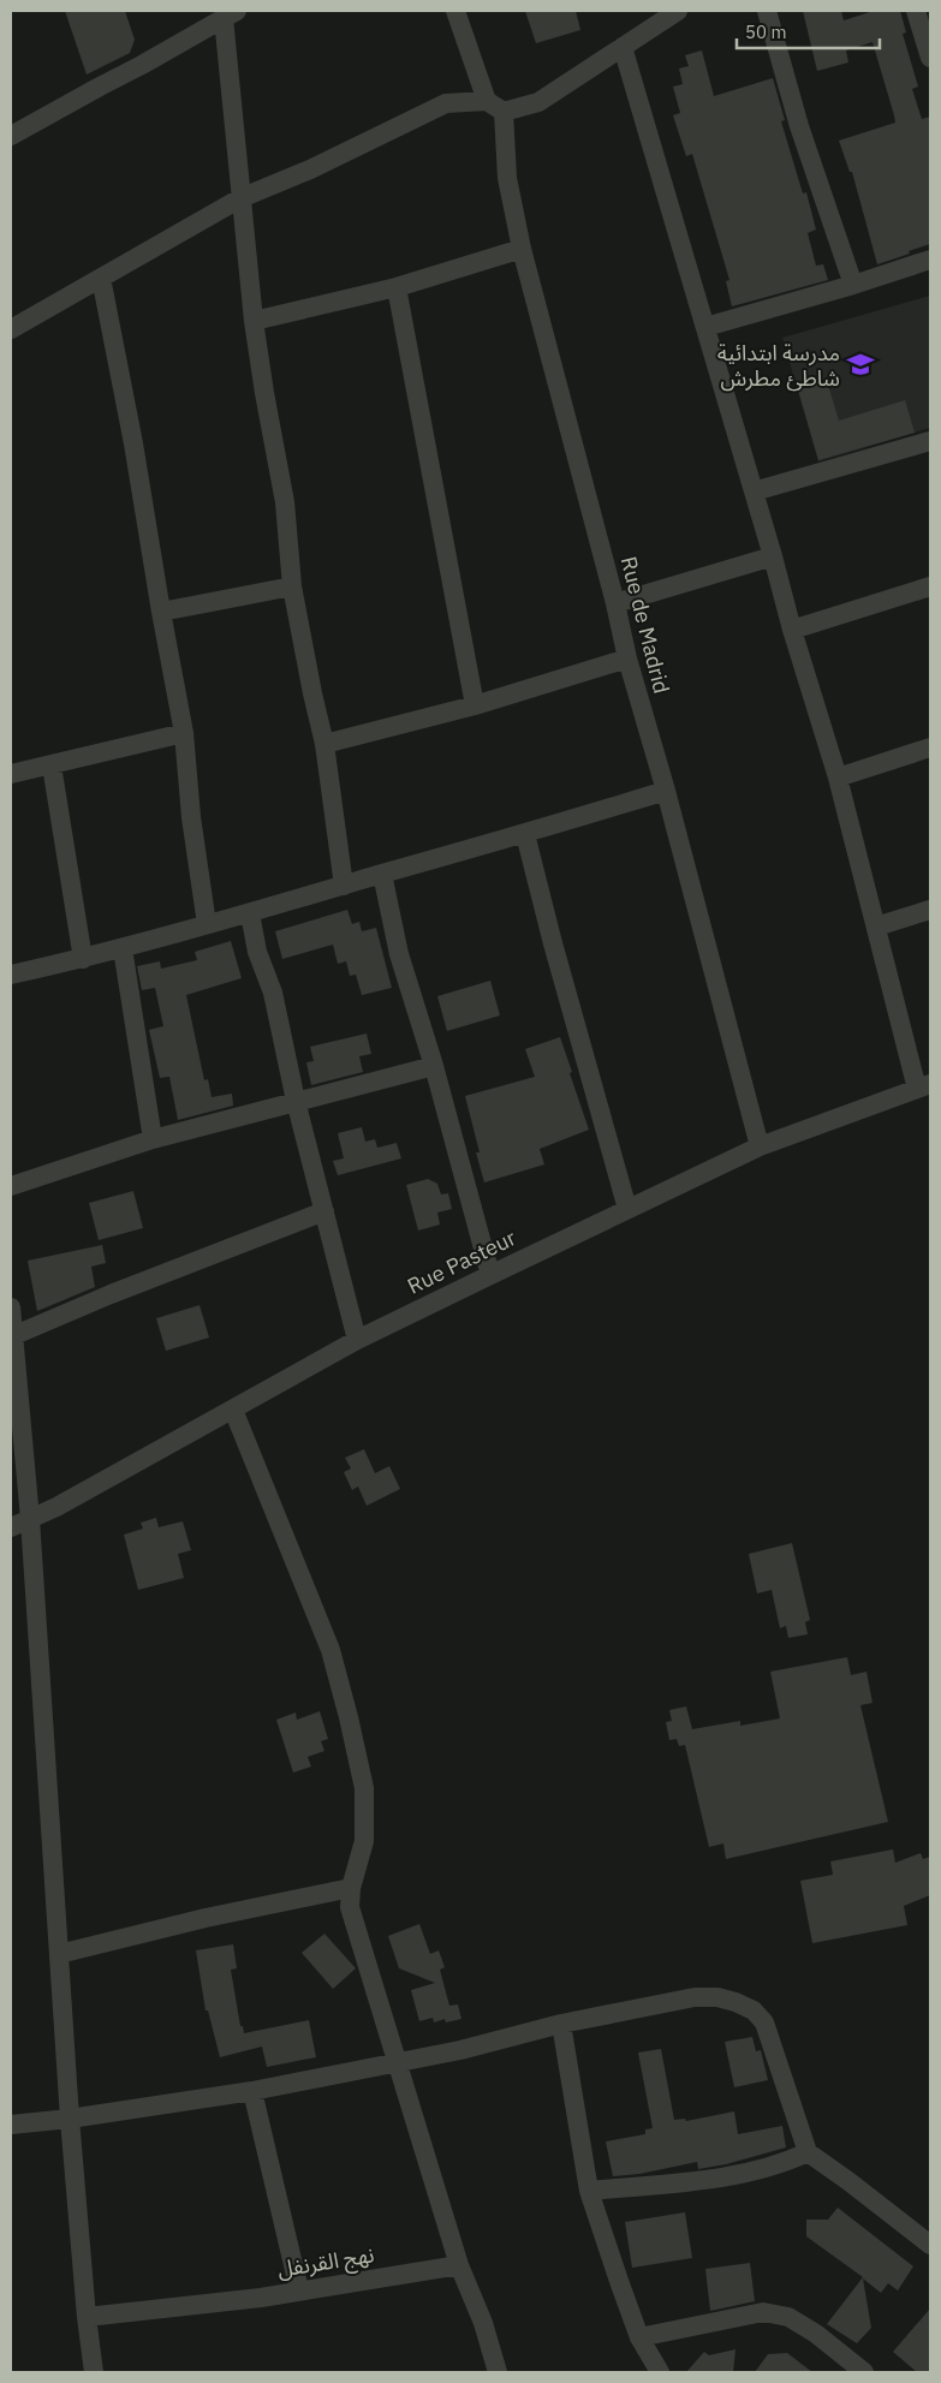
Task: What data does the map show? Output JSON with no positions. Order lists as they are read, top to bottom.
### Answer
{
  "streets": {
    "street": ["Rue de Madrid", "Rue Pasteur", "نهج القرنفل"]
  },
  "crossings": [
    ["Rue de Madrid", "Rue Pasteur"]
  ],
  "places": {
    "school or university": ["مدرسة ابتدائية شاطئ مطرش"]
  },
  "scale_bar": "50 m"
}
